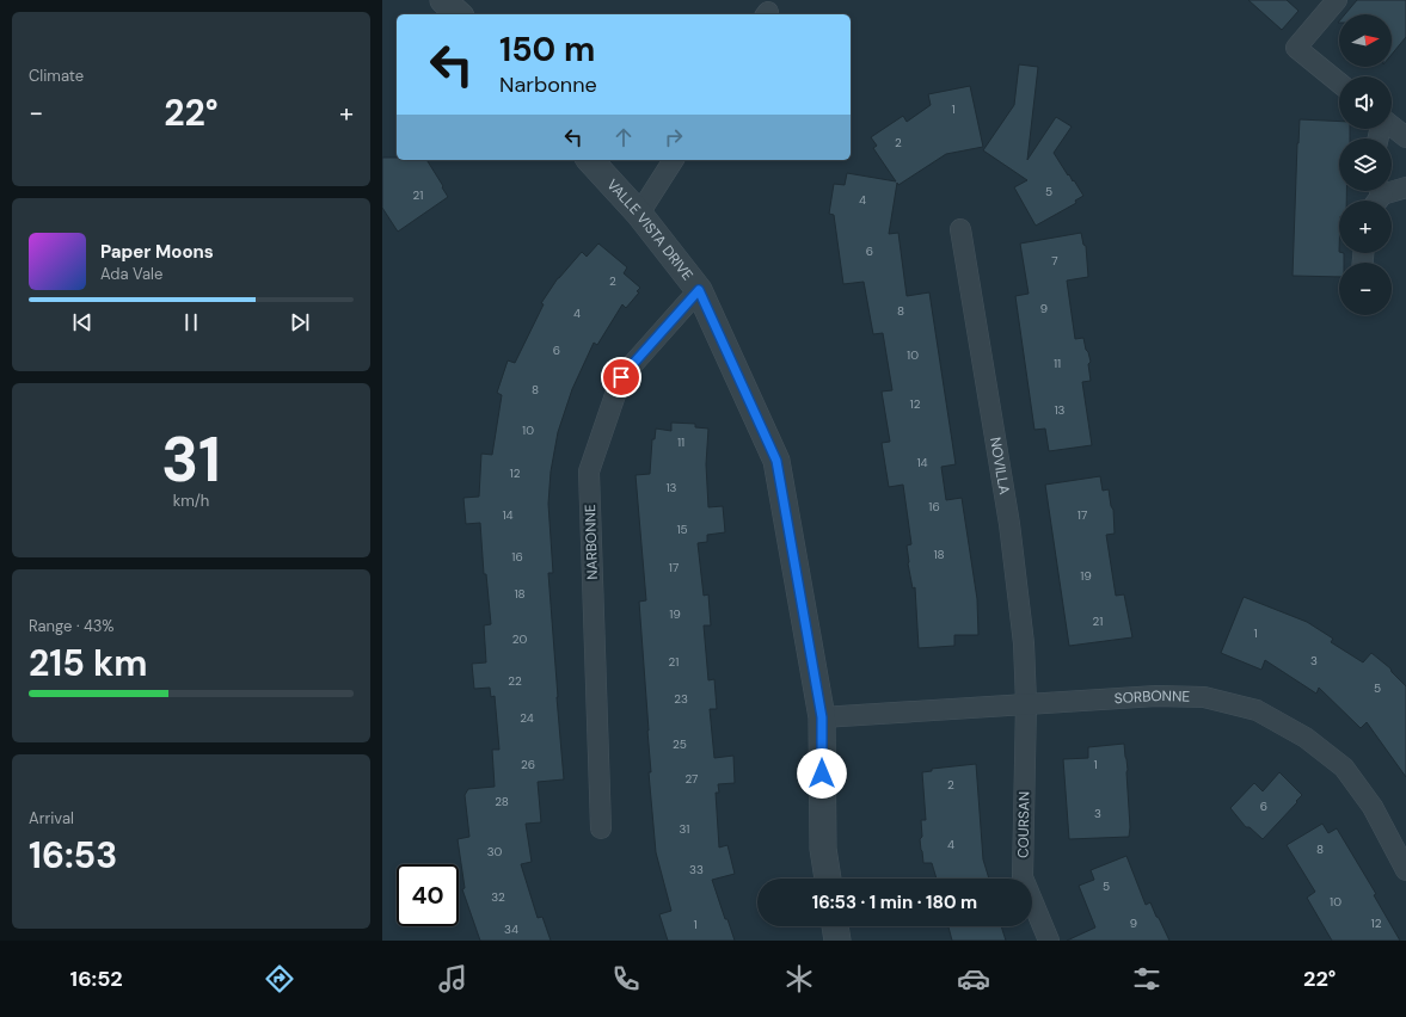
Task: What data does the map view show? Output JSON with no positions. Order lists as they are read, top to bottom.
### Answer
{
  "streets": {
    "street": [
      "VALLE VISTA DRIVE",
      "NOVILLA",
      "NARBONNE",
      "SORBONNE",
      "COURSAN"
    ]
  },
  "crossings": [
    ["VALLE VISTA DRIVE", "NARBONNE"],
    ["VALLE VISTA DRIVE", "SORBONNE"],
    ["NOVILLA", "SORBONNE"],
    ["NOVILLA", "COURSAN"],
    ["SORBONNE", "COURSAN"]
  ],
  "house_numbers": [
    "1",
    "2",
    "5",
    "21",
    "4",
    "6",
    "7",
    "2",
    "9",
    "8",
    "4",
    "6",
    "10",
    "11",
    "8",
    "12",
    "13",
    "10",
    "11",
    "14",
    "12",
    "13",
    "16",
    "14",
    "17",
    "15",
    "18",
    "16",
    "17",
    "19",
    "18",
    "19",
    "21",
    "1",
    "20",
    "3",
    "21",
    "22",
    "5",
    "23",
    "24",
    "25",
    "26",
    "1",
    "27",
    "2",
    "28",
    "6",
    "3",
    "31",
    "4",
    "8",
    "30",
    "33",
    "5",
    "32",
    "10",
    "9",
    "12",
    "1",
    "34"
  ],
  "north": "right",
  "page": {
    "tile": [
      "Climate",
      ["31", "km/h"],
      ["Range · 43%", "215 km"],
      ["Arrival", "16:53"]
    ],
    "map_buttons": ["+", "−"],
    "turn": ["150 m", "Narbonne"],
    "heat": ["−", "22°", "+"],
    "song": ["Paper Moons", "Ada Vale"],
    "limit": "40",
    "trip": "16:53 · 1 min · 180 m",
    "tabs": ["16:52", "22°"]
  }
}
